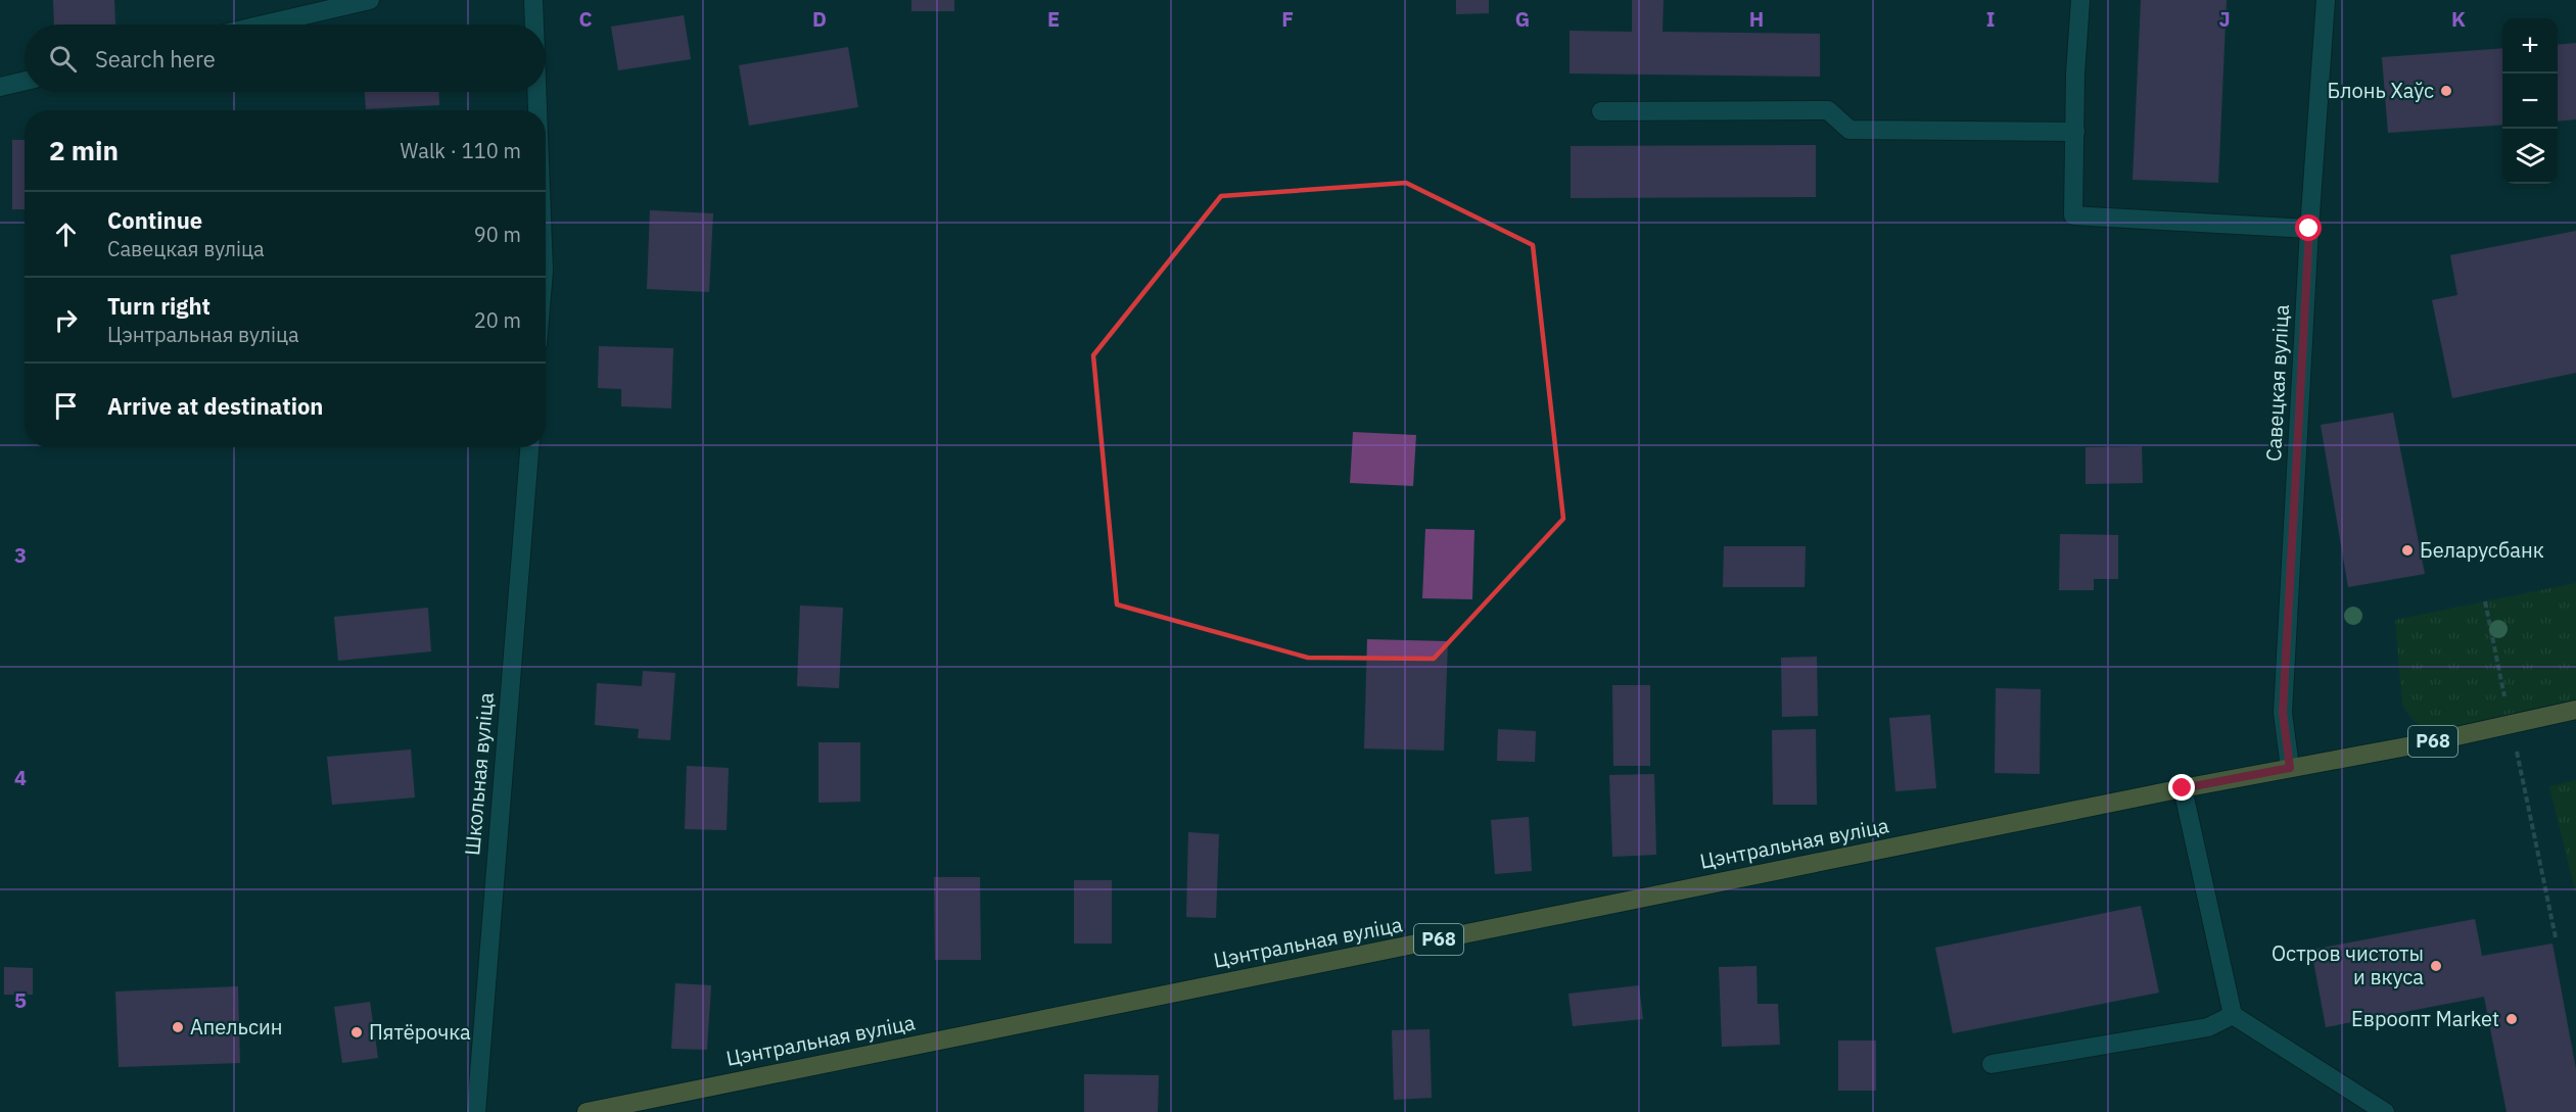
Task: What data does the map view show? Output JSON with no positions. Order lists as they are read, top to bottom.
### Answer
{
  "streets": {
    "main road": ["Р68", "Цэнтральная вуліца"],
    "street": ["Савецкая вуліца", "Школьная вуліца"]
  },
  "crossings": [
    ["Савецкая вуліца", "Р68"],
    ["Савецкая вуліца", "Цэнтральная вуліца"],
    ["Р68", "Цэнтральная вуліца"]
  ],
  "places": [
    "Блонь Хаўс",
    "Беларусбанк",
    "Остров чистоты и вкуса",
    "Евроопт Market",
    "Апельсин",
    "Пятёрочка"
  ],
  "page": {
    "map_buttons": ["+", "−"],
    "search": "Search here",
    "heading": ["2 min", "Walk · 110 m"],
    "list": [
      ["Continue", "Савецкая вуліца", "90 m"],
      ["Turn right", "Цэнтральная вуліца", "20 m"],
      "Arrive at destination"
    ]
  },
  "grid": {
    "columns": [
      "C",
      "D",
      "E",
      "F",
      "G",
      "H",
      "I",
      "J",
      "K"
    ],
    "rows": ["3", "4", "5"]
  }
}
